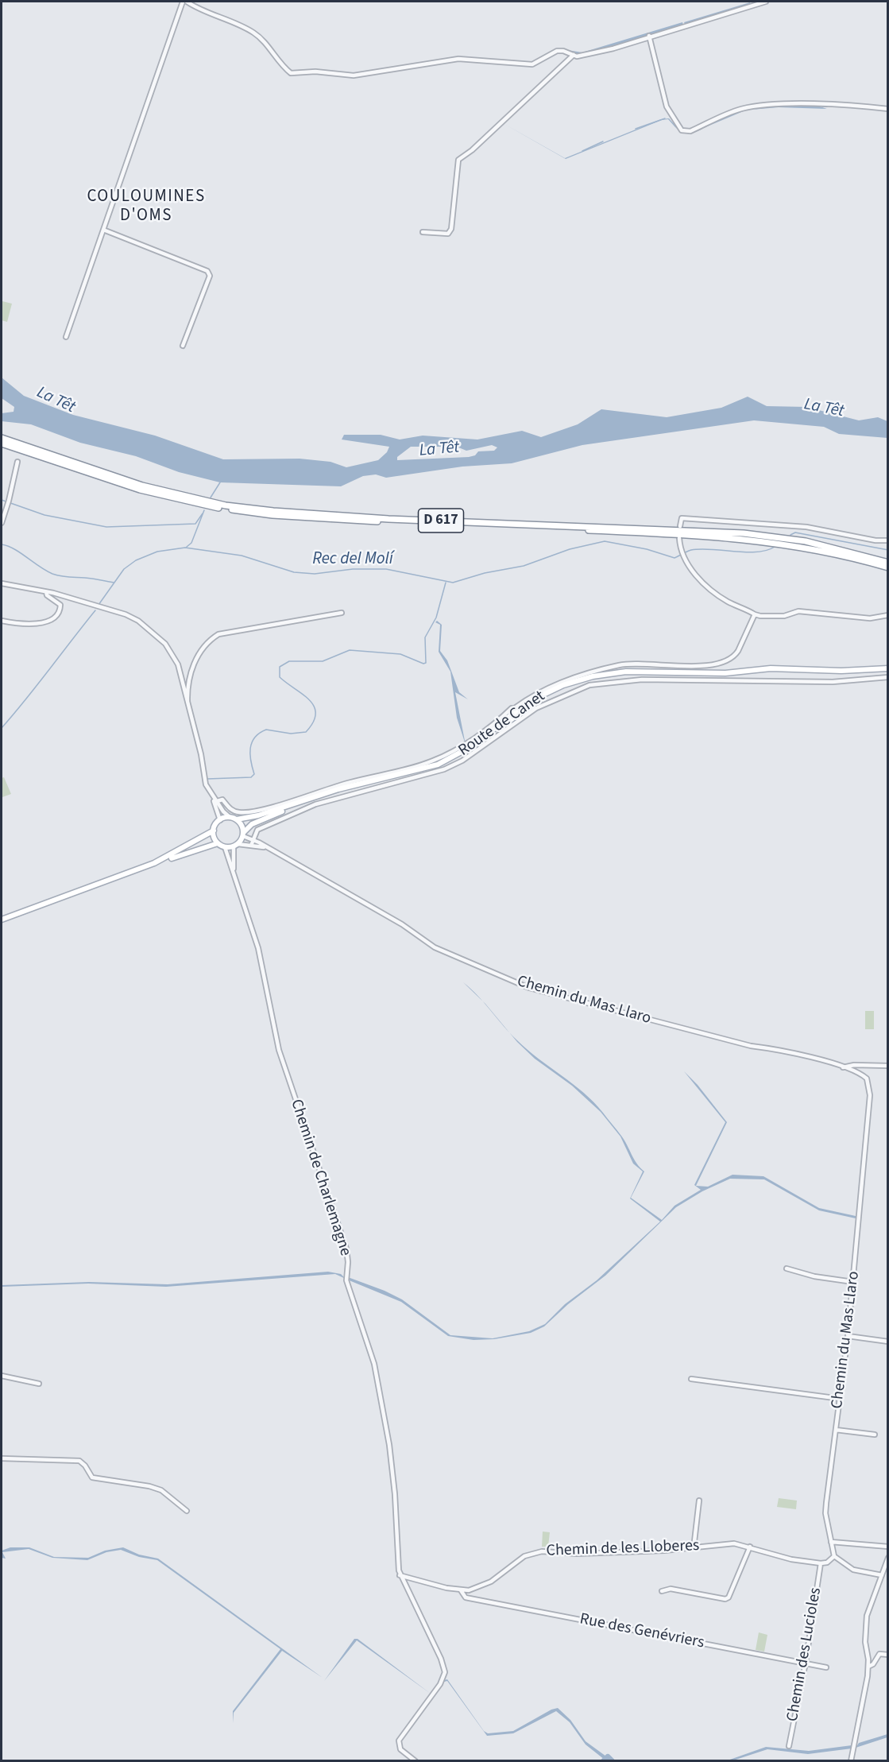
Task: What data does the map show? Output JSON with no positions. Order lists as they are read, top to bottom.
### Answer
{
  "streets": {
    "highway": ["D 617"],
    "main road": ["Route de Canet"],
    "street": [
      "Chemin du Mas Llaro",
      "Chemin de Charlemagne",
      "Chemin de les Lloberes",
      "Rue des Genévriers",
      "Chemin des Lucioles"
    ]
  },
  "crossings": [
    ["Route de Canet", "Chemin du Mas Llaro"],
    ["Route de Canet", "Chemin de Charlemagne"],
    ["Chemin du Mas Llaro", "Chemin de Charlemagne"],
    ["Chemin du Mas Llaro", "Chemin de les Lloberes"],
    ["Chemin de Charlemagne", "Chemin de les Lloberes"],
    ["Chemin de les Lloberes", "Rue des Genévriers"],
    ["Chemin de les Lloberes", "Chemin des Lucioles"],
    ["Rue des Genévriers", "Chemin des Lucioles"]
  ],
  "districts": ["COULOUMINES D'OMS"],
  "water": ["La Têt", "Rec del Molí"]
}
